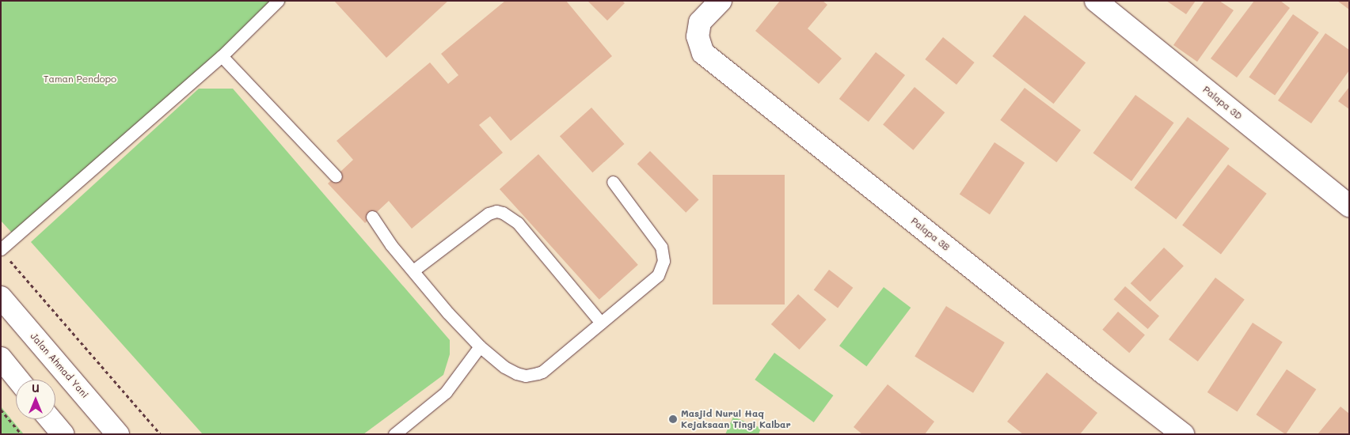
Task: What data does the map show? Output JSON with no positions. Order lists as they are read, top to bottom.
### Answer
{
  "streets": {
    "main road": ["Palapa 3D", "Palapa 3B", "Jalan Ahmad Yani"]
  },
  "parks": ["Taman Pendopo"],
  "places": ["Masjid Nurul Haq Kejaksaan Tingi Kalbar"],
  "north": "top"
}
